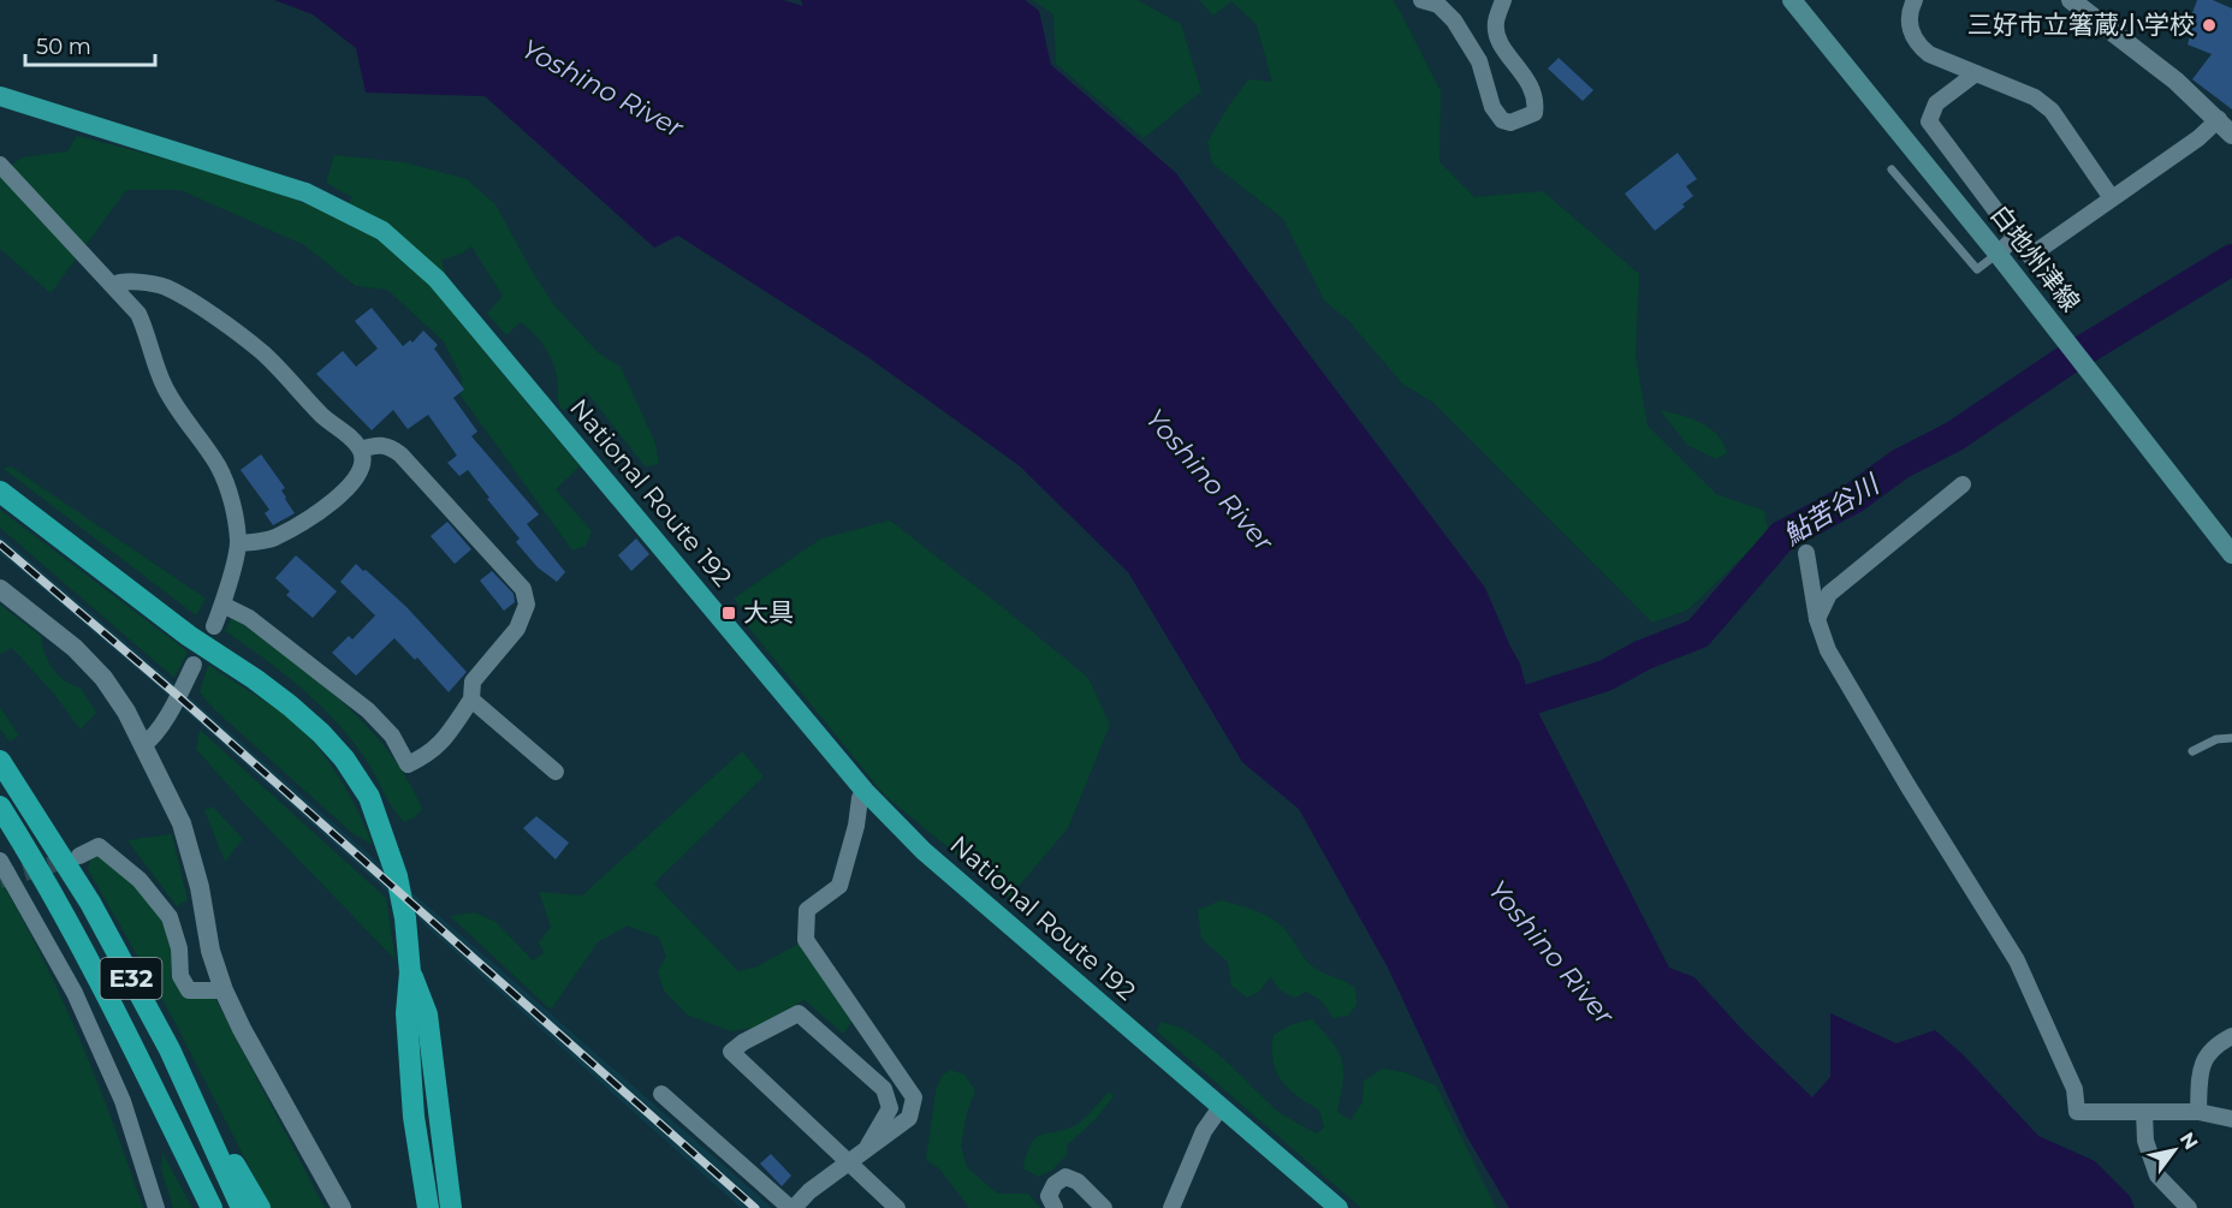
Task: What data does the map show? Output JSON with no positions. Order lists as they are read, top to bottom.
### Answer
{
  "streets": {
    "highway": ["National Route 192", "E32"],
    "main road": ["白地州津線"]
  },
  "water": ["Yoshino River", "鮎苦谷川"],
  "places": {
    "other": ["三好市立箸蔵小学校"],
    "transit": ["大具"]
  },
  "scale_bar": "50 m",
  "north": "top right"
}
